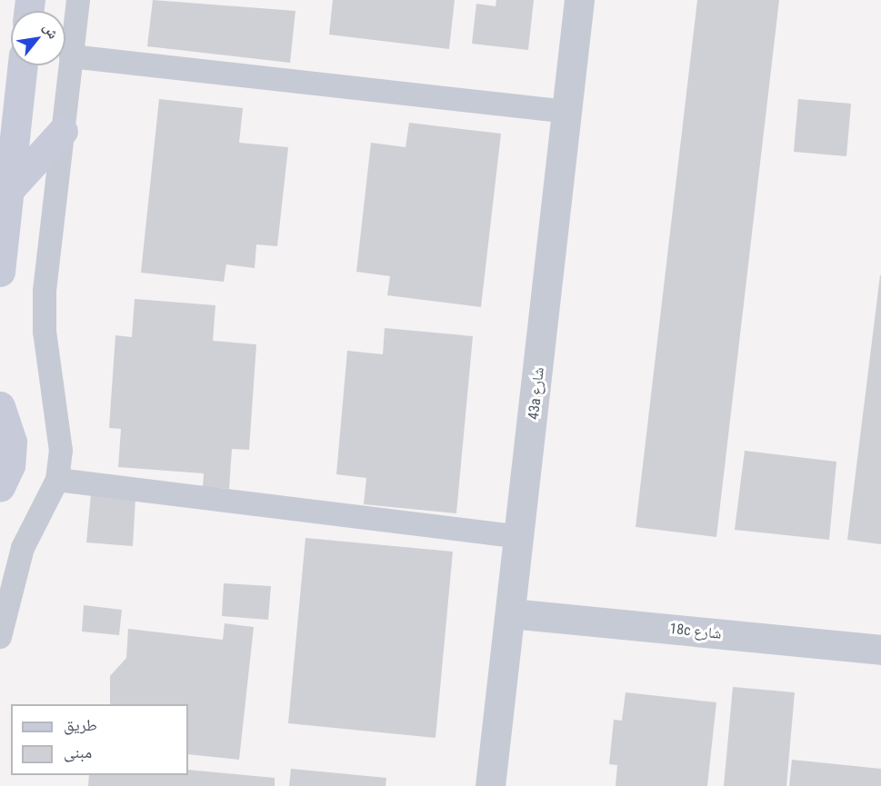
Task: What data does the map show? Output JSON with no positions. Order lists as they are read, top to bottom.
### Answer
{
  "streets": {
    "street": ["43a شارع", "18c شارع"]
  },
  "crossings": [
    ["43a شارع", "18c شارع"]
  ],
  "legend": ["طريق", "مبنى"],
  "north": "top right"
}
